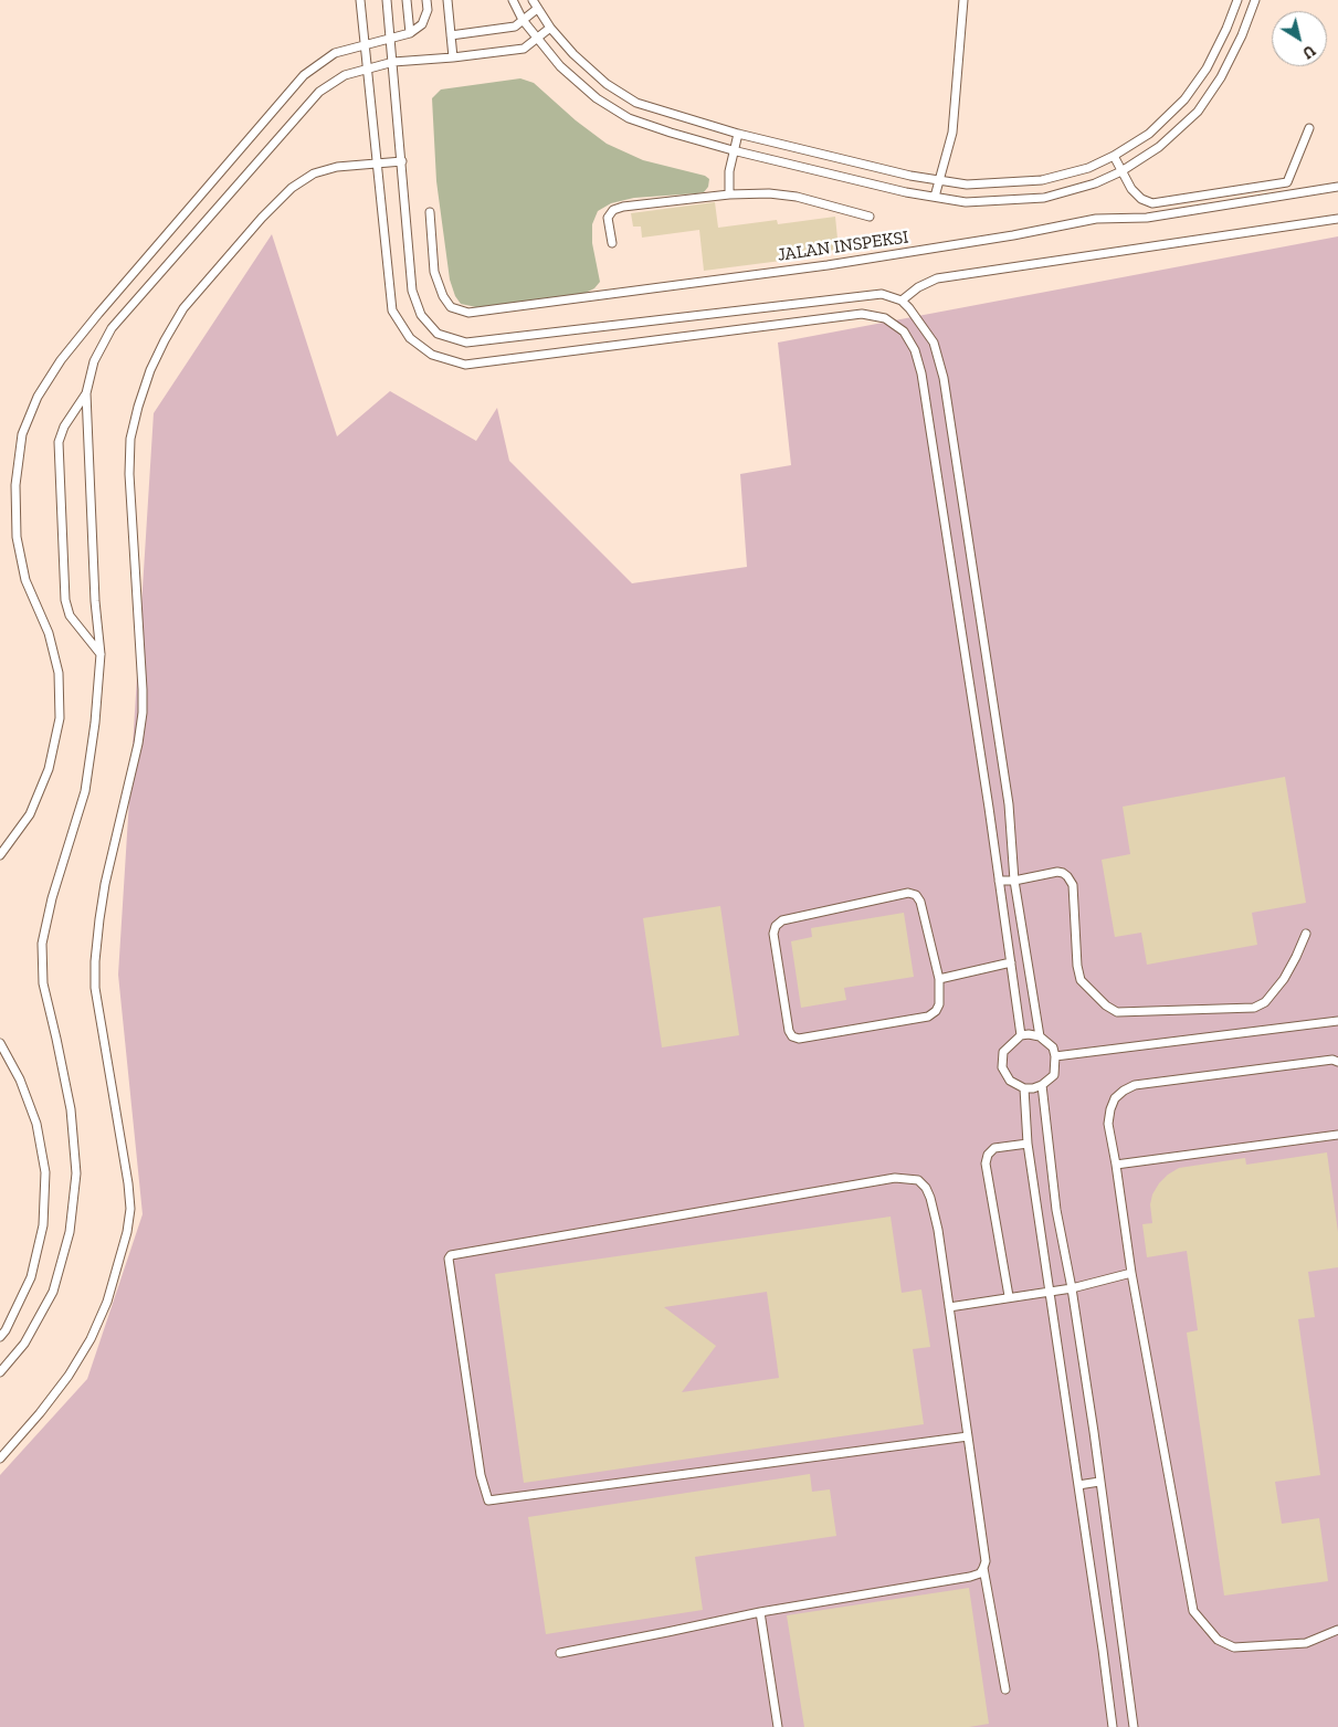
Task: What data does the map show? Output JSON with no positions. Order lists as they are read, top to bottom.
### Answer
{
  "streets": {
    "lane": ["JALAN INSPEKSI"]
  },
  "north": "bottom right"
}
